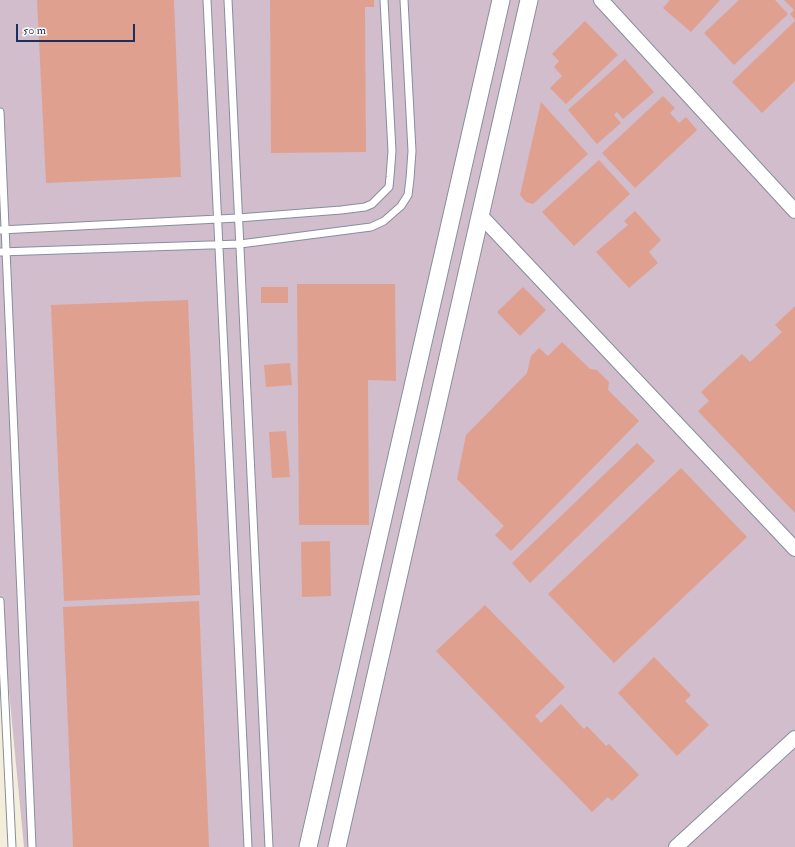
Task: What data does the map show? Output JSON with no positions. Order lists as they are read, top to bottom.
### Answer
{
  "scale_bar": "50 m"
}
